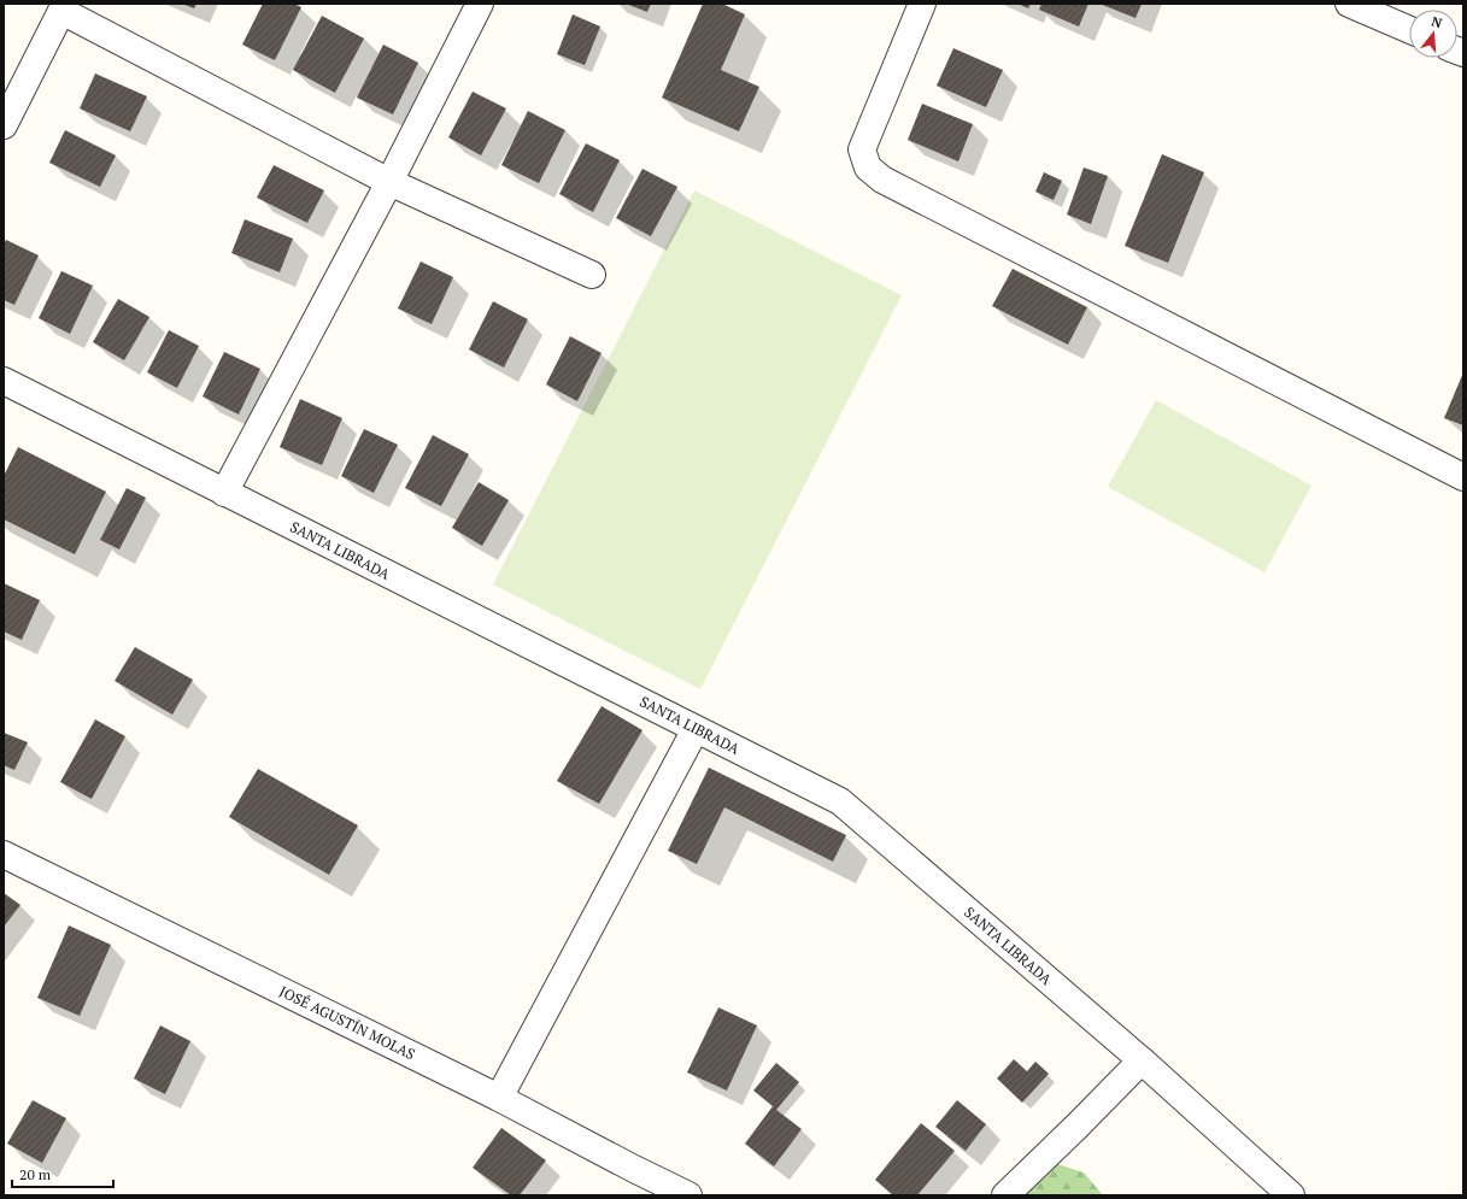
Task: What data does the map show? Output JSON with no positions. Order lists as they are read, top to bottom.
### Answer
{
  "streets": {
    "street": ["SANTA LIBRADA", "JOSÉ AGUSTÍN MOLAS"]
  },
  "scale_bar": "20 m",
  "north": "top"
}
